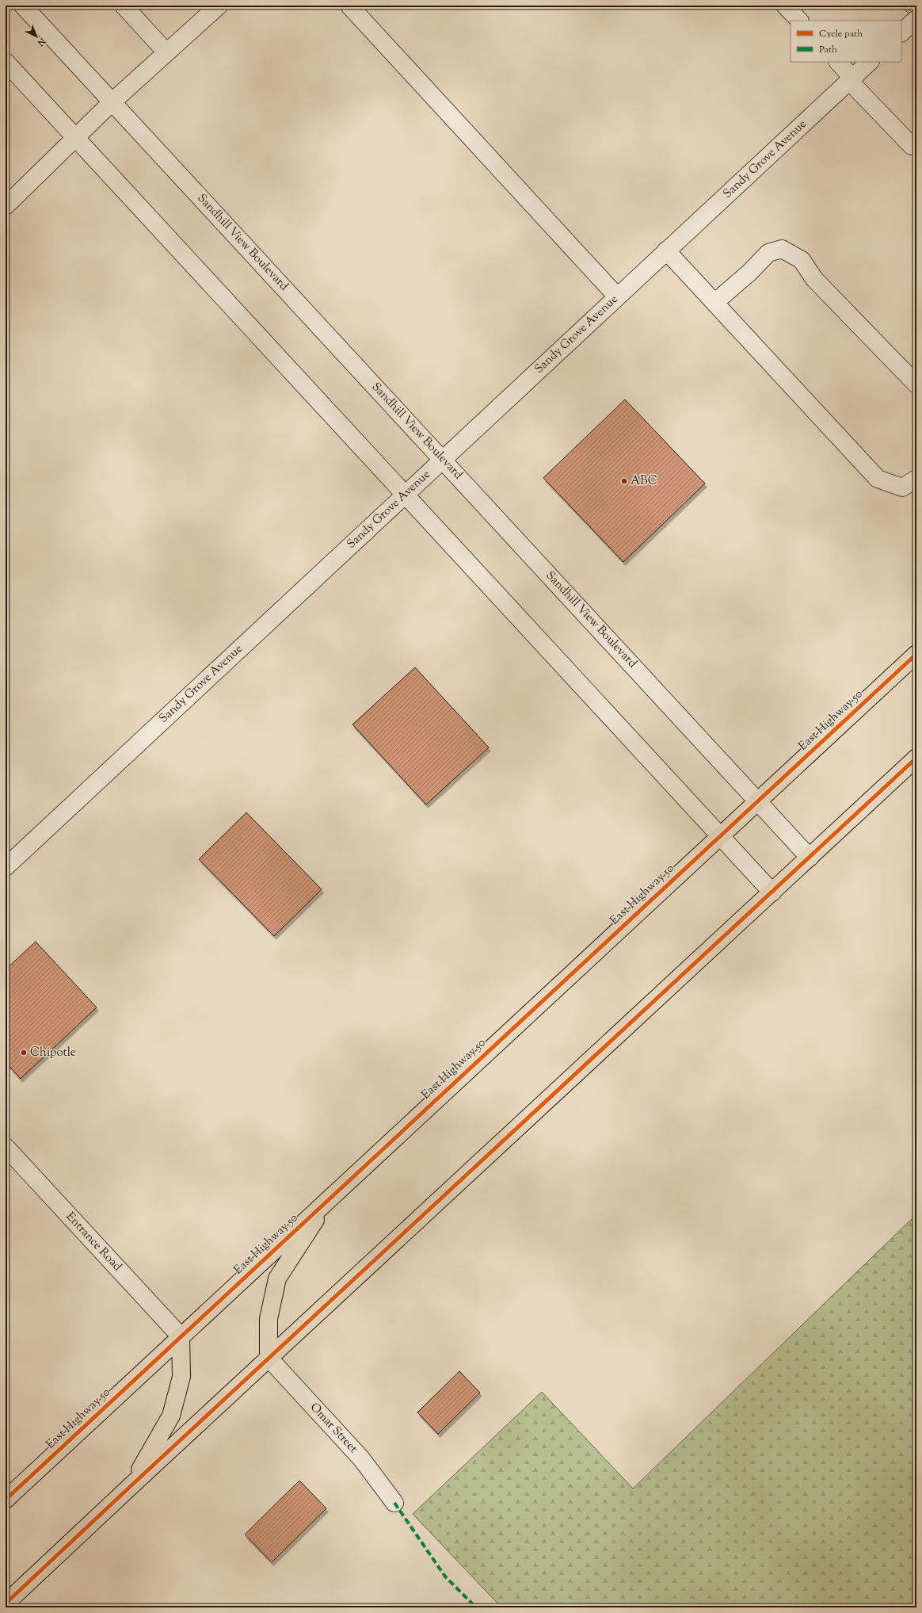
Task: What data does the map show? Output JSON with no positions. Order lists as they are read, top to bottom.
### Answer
{
  "streets": {
    "highway": ["East Highway 50"],
    "street": [
      "Sandy Grove Avenue",
      "Sandhill View Boulevard",
      "Entrance Road",
      "Omar Street"
    ]
  },
  "crossings": [
    ["Sandy Grove Avenue", "Sandhill View Boulevard"],
    ["Sandhill View Boulevard", "East Highway 50"],
    ["East Highway 50", "Entrance Road"]
  ],
  "places": ["ABC", "Chipotle"],
  "legend": ["Cycle path", "Path"],
  "north": "bottom right"
}
